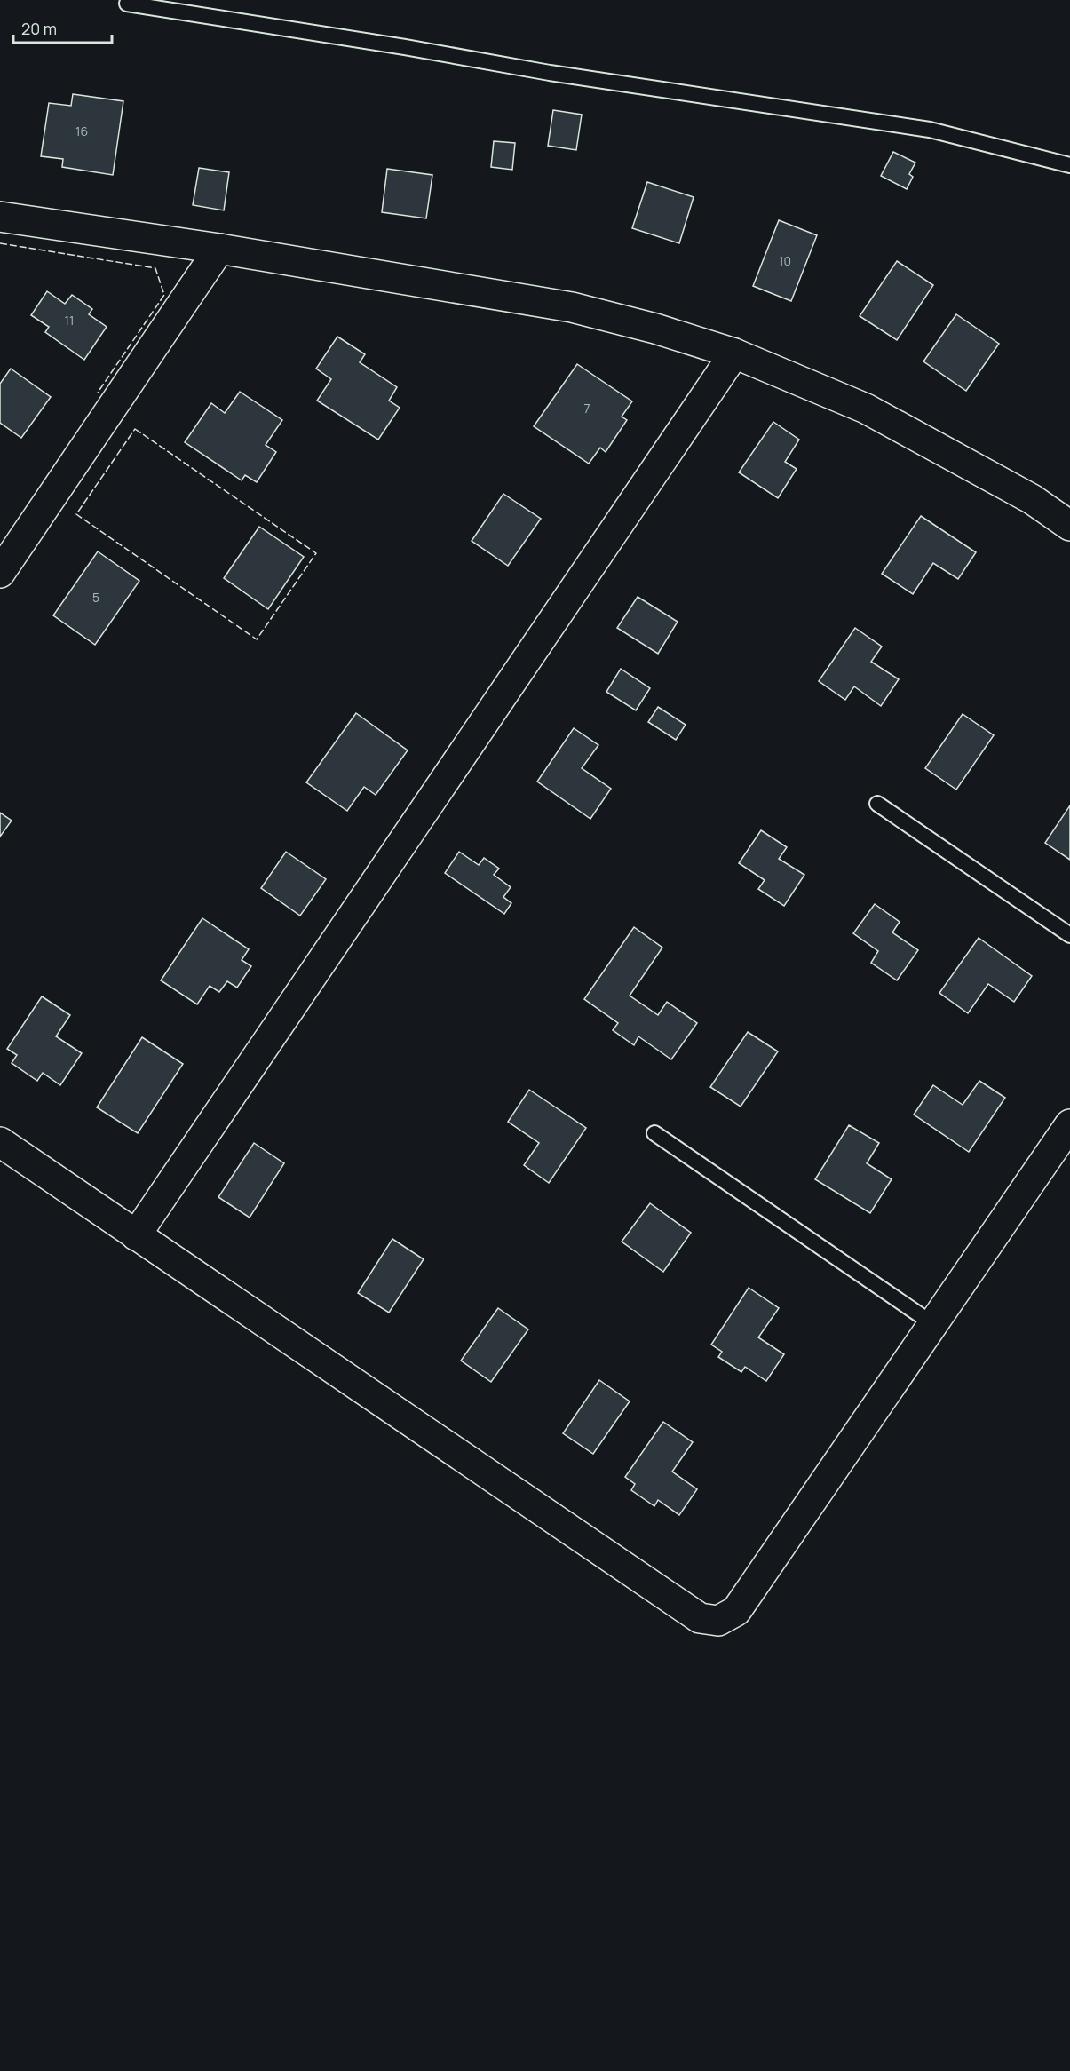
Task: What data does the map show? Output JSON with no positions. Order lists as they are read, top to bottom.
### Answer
{
  "house_numbers": [
    "16",
    "10",
    "11",
    "7",
    "5"
  ],
  "scale_bar": "20 m"
}
